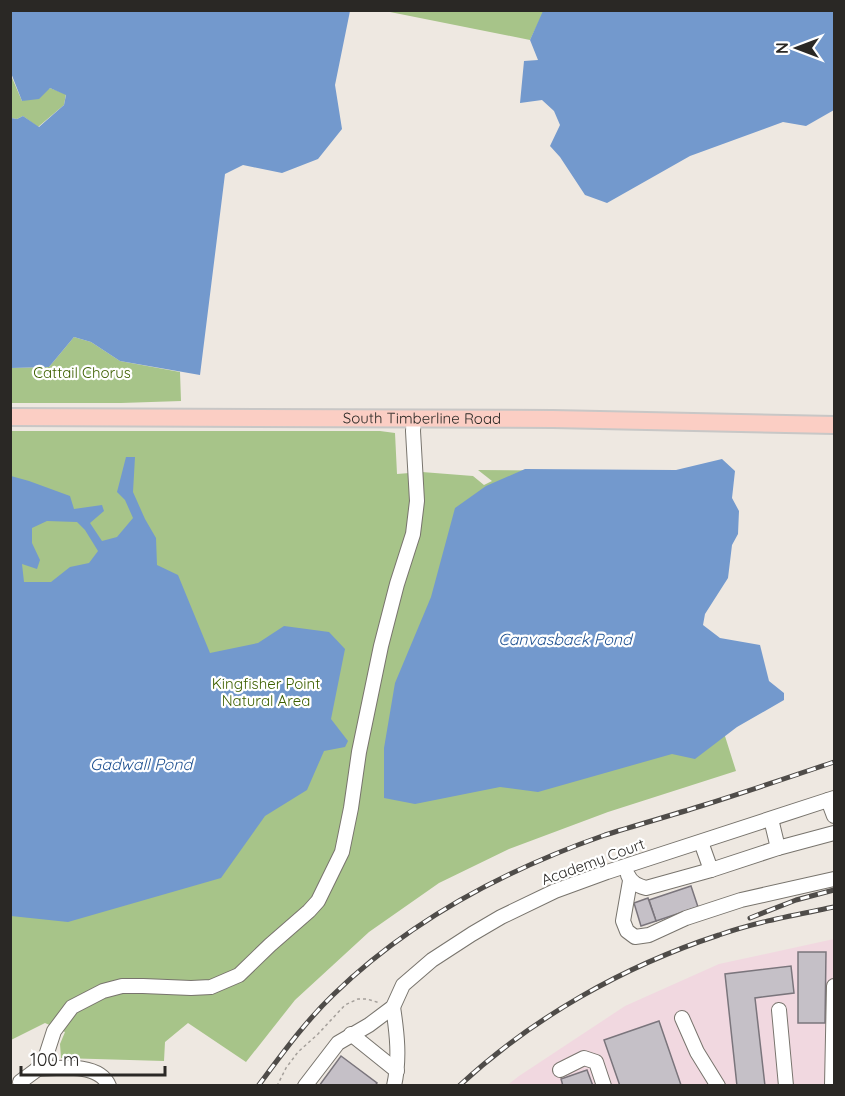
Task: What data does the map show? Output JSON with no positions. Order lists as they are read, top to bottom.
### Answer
{
  "streets": {
    "main road": ["South Timberline Road"],
    "street": ["Academy Court"]
  },
  "water": ["Canvasback Pond", "Gadwall Pond"],
  "parks": ["Cattail Chorus", "Kingfisher Point Natural Area"],
  "scale_bar": "100 m",
  "north": "left"
}
